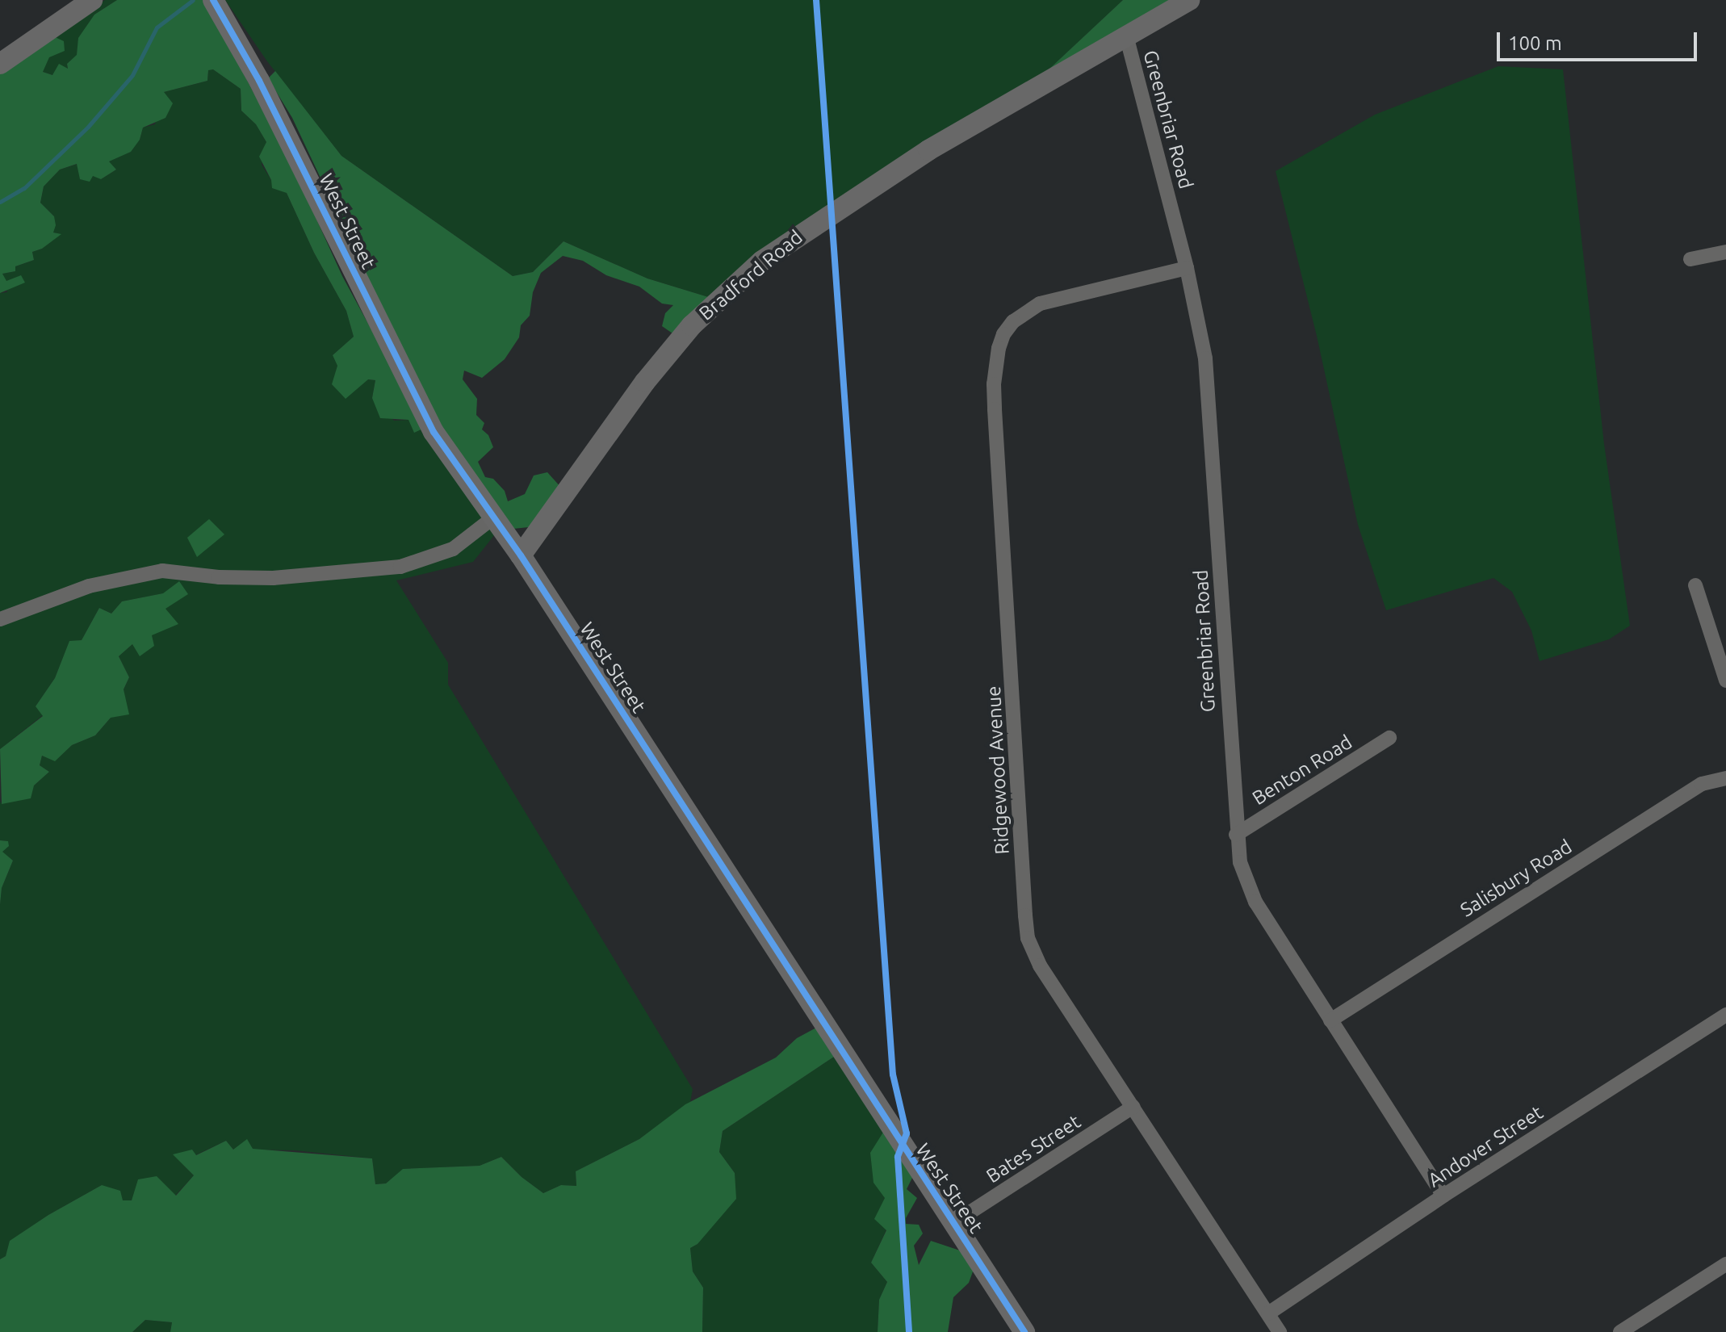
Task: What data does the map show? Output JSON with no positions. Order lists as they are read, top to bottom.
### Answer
{
  "streets": {
    "street": [
      "Greenbriar Road",
      "West Street",
      "Bradford Road",
      "Ridgewood Avenue",
      "Benton Road",
      "Salisbury Road",
      "Andover Street",
      "Bates Street"
    ]
  },
  "crossings": [
    ["Greenbriar Road", "Bradford Road"],
    ["Greenbriar Road", "Ridgewood Avenue"],
    ["Greenbriar Road", "Benton Road"],
    ["Greenbriar Road", "Salisbury Road"],
    ["Greenbriar Road", "Andover Street"],
    ["West Street", "Bradford Road"],
    ["West Street", "Bates Street"],
    ["Ridgewood Avenue", "Andover Street"],
    ["Ridgewood Avenue", "Bates Street"]
  ],
  "scale_bar": "100 m"
}
